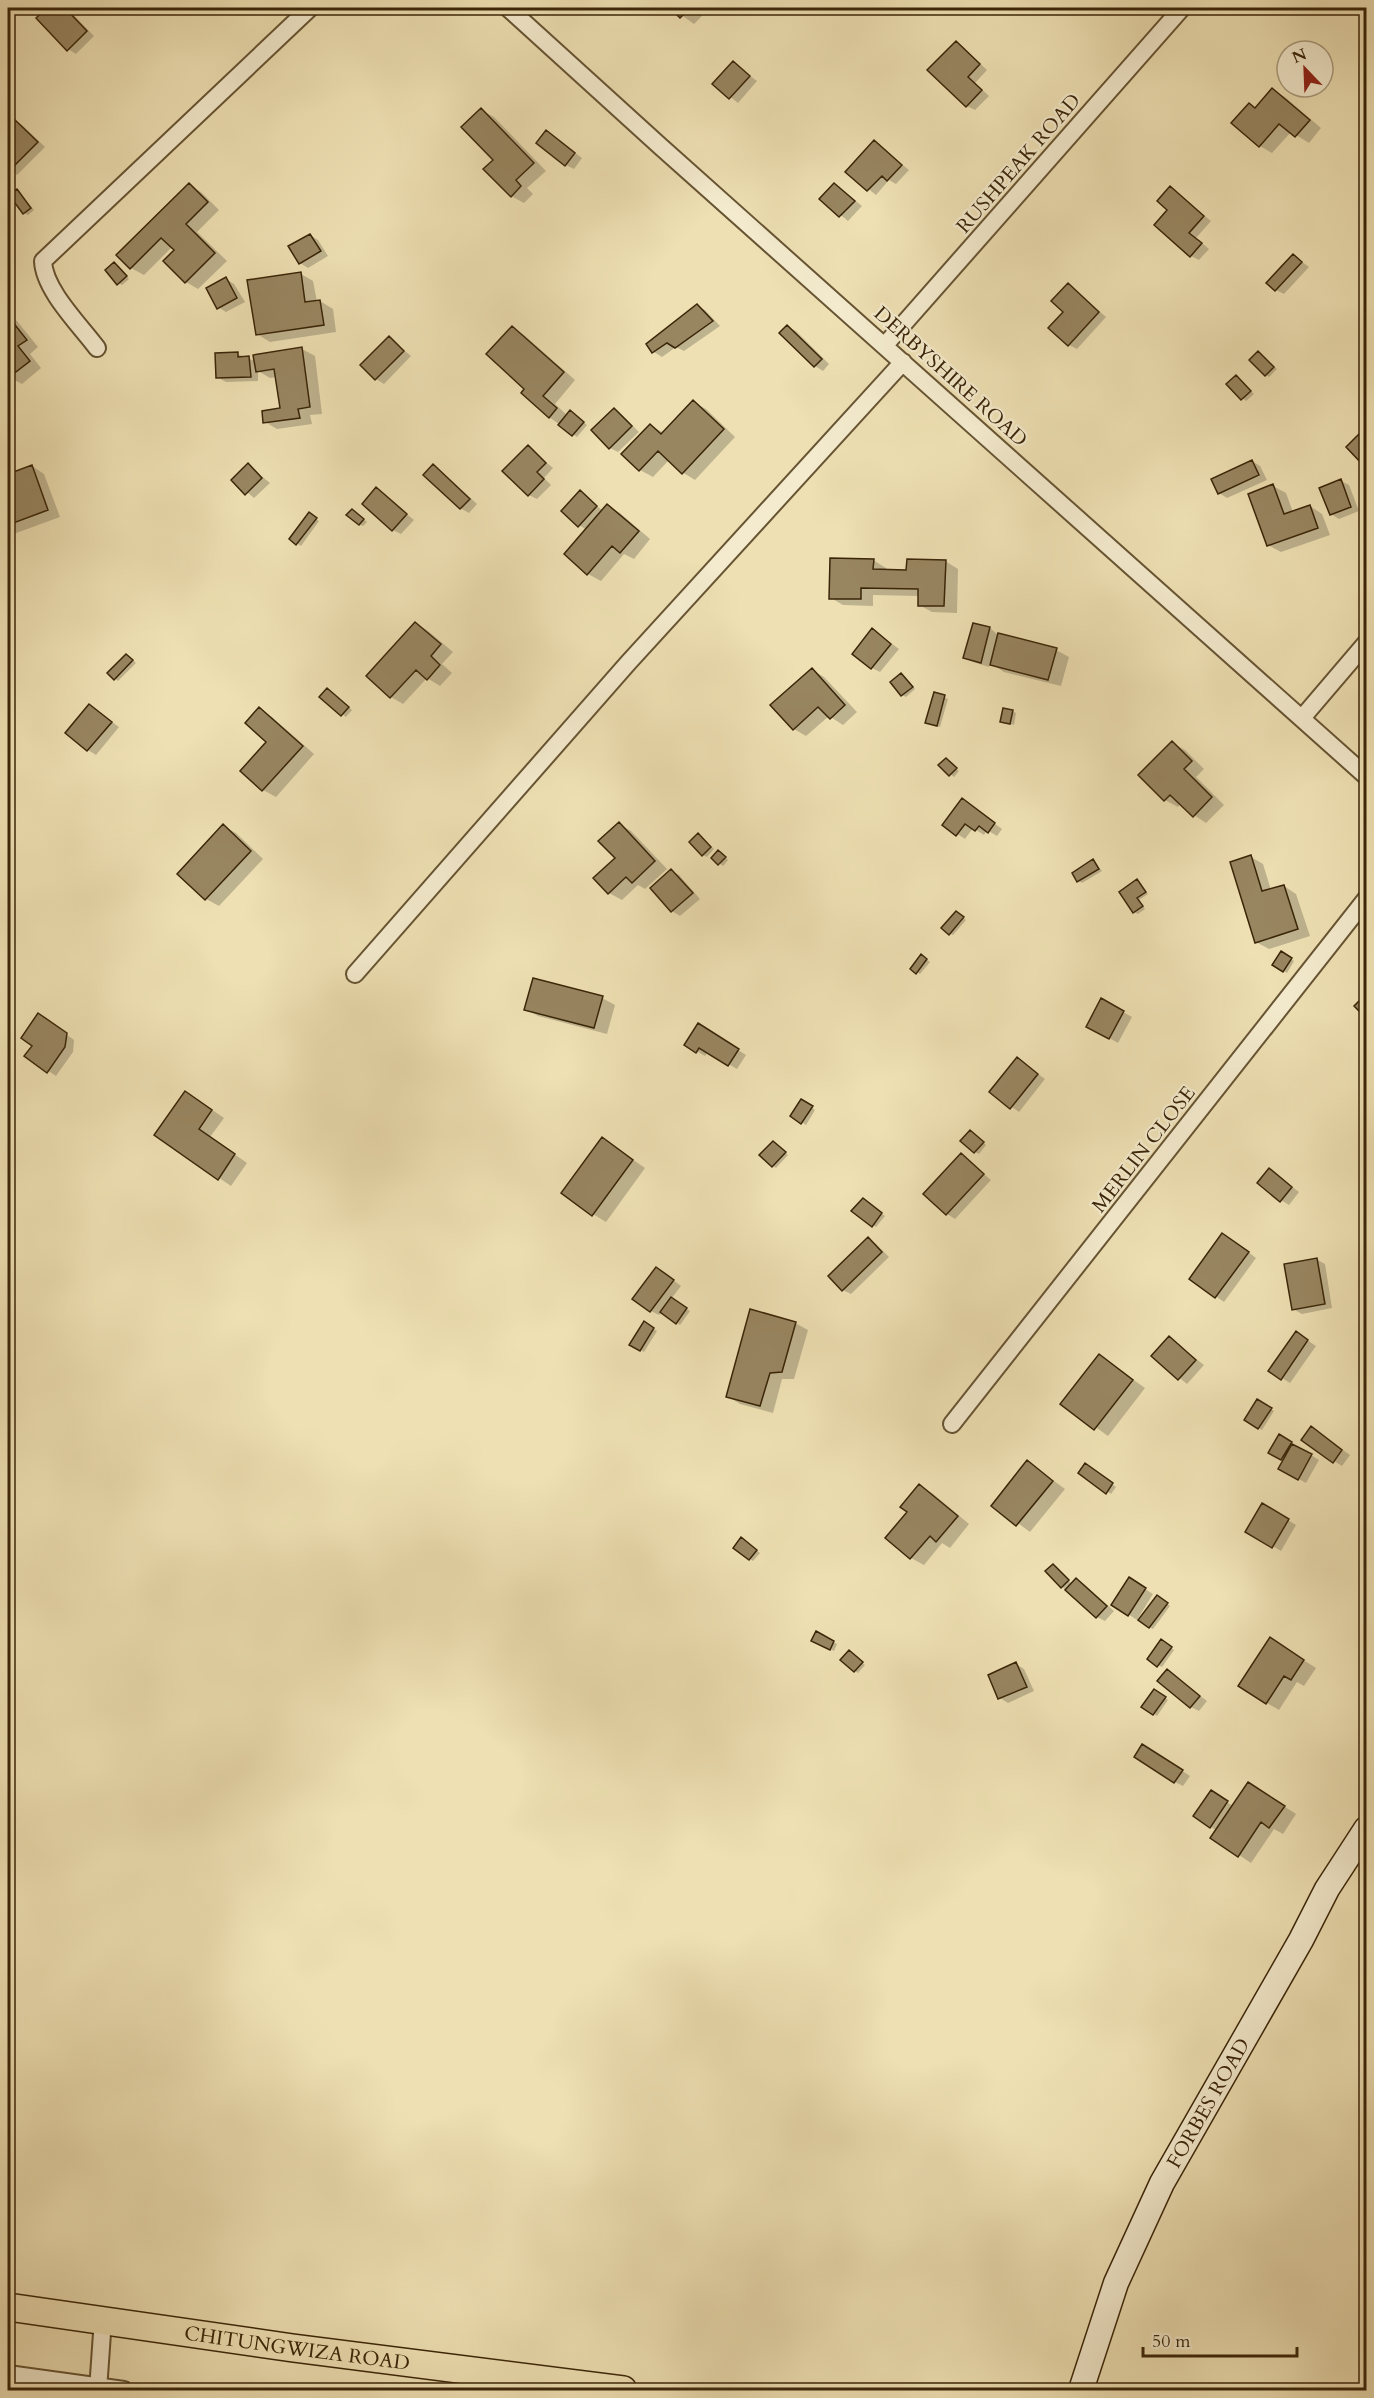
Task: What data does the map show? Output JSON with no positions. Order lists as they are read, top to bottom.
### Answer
{
  "streets": {
    "main road": ["FORBES ROAD", "CHITUNGWIZA ROAD"],
    "street": ["RUSHPEAK ROAD", "DERBYSHIRE ROAD", "MERLIN CLOSE"]
  },
  "crossings": [
    ["RUSHPEAK ROAD", "DERBYSHIRE ROAD"]
  ],
  "scale_bar": "50 m",
  "north": "top left"
}
